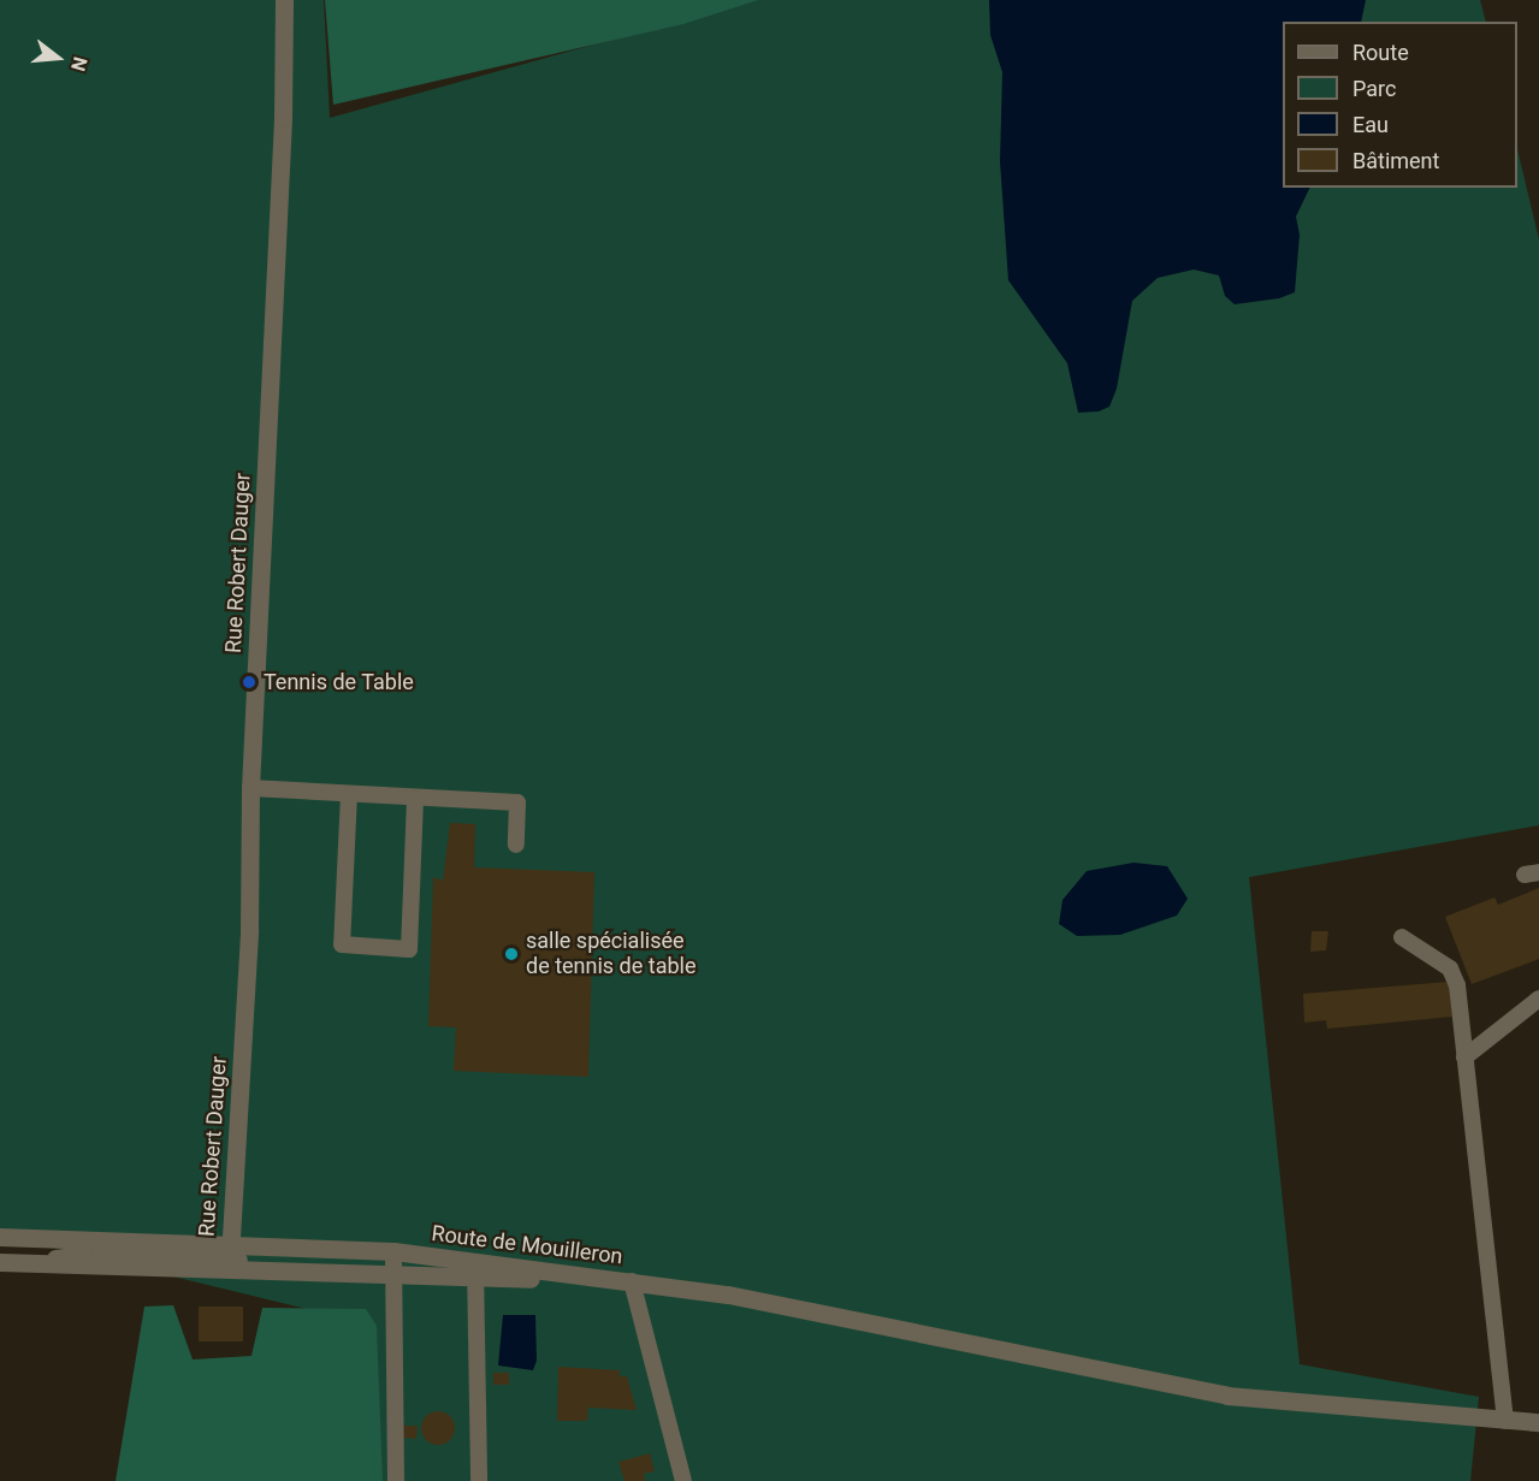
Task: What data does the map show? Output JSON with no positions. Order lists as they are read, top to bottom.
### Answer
{
  "streets": {
    "street": ["Rue Robert Dauger", "Route de Mouilleron"]
  },
  "crossings": [
    ["Rue Robert Dauger", "Route de Mouilleron"]
  ],
  "places": ["Tennis de Table", "salle spécialisée de tennis de table"],
  "legend": [
    "Route",
    "Parc",
    "Eau",
    "Bâtiment"
  ],
  "north": "right"
}
